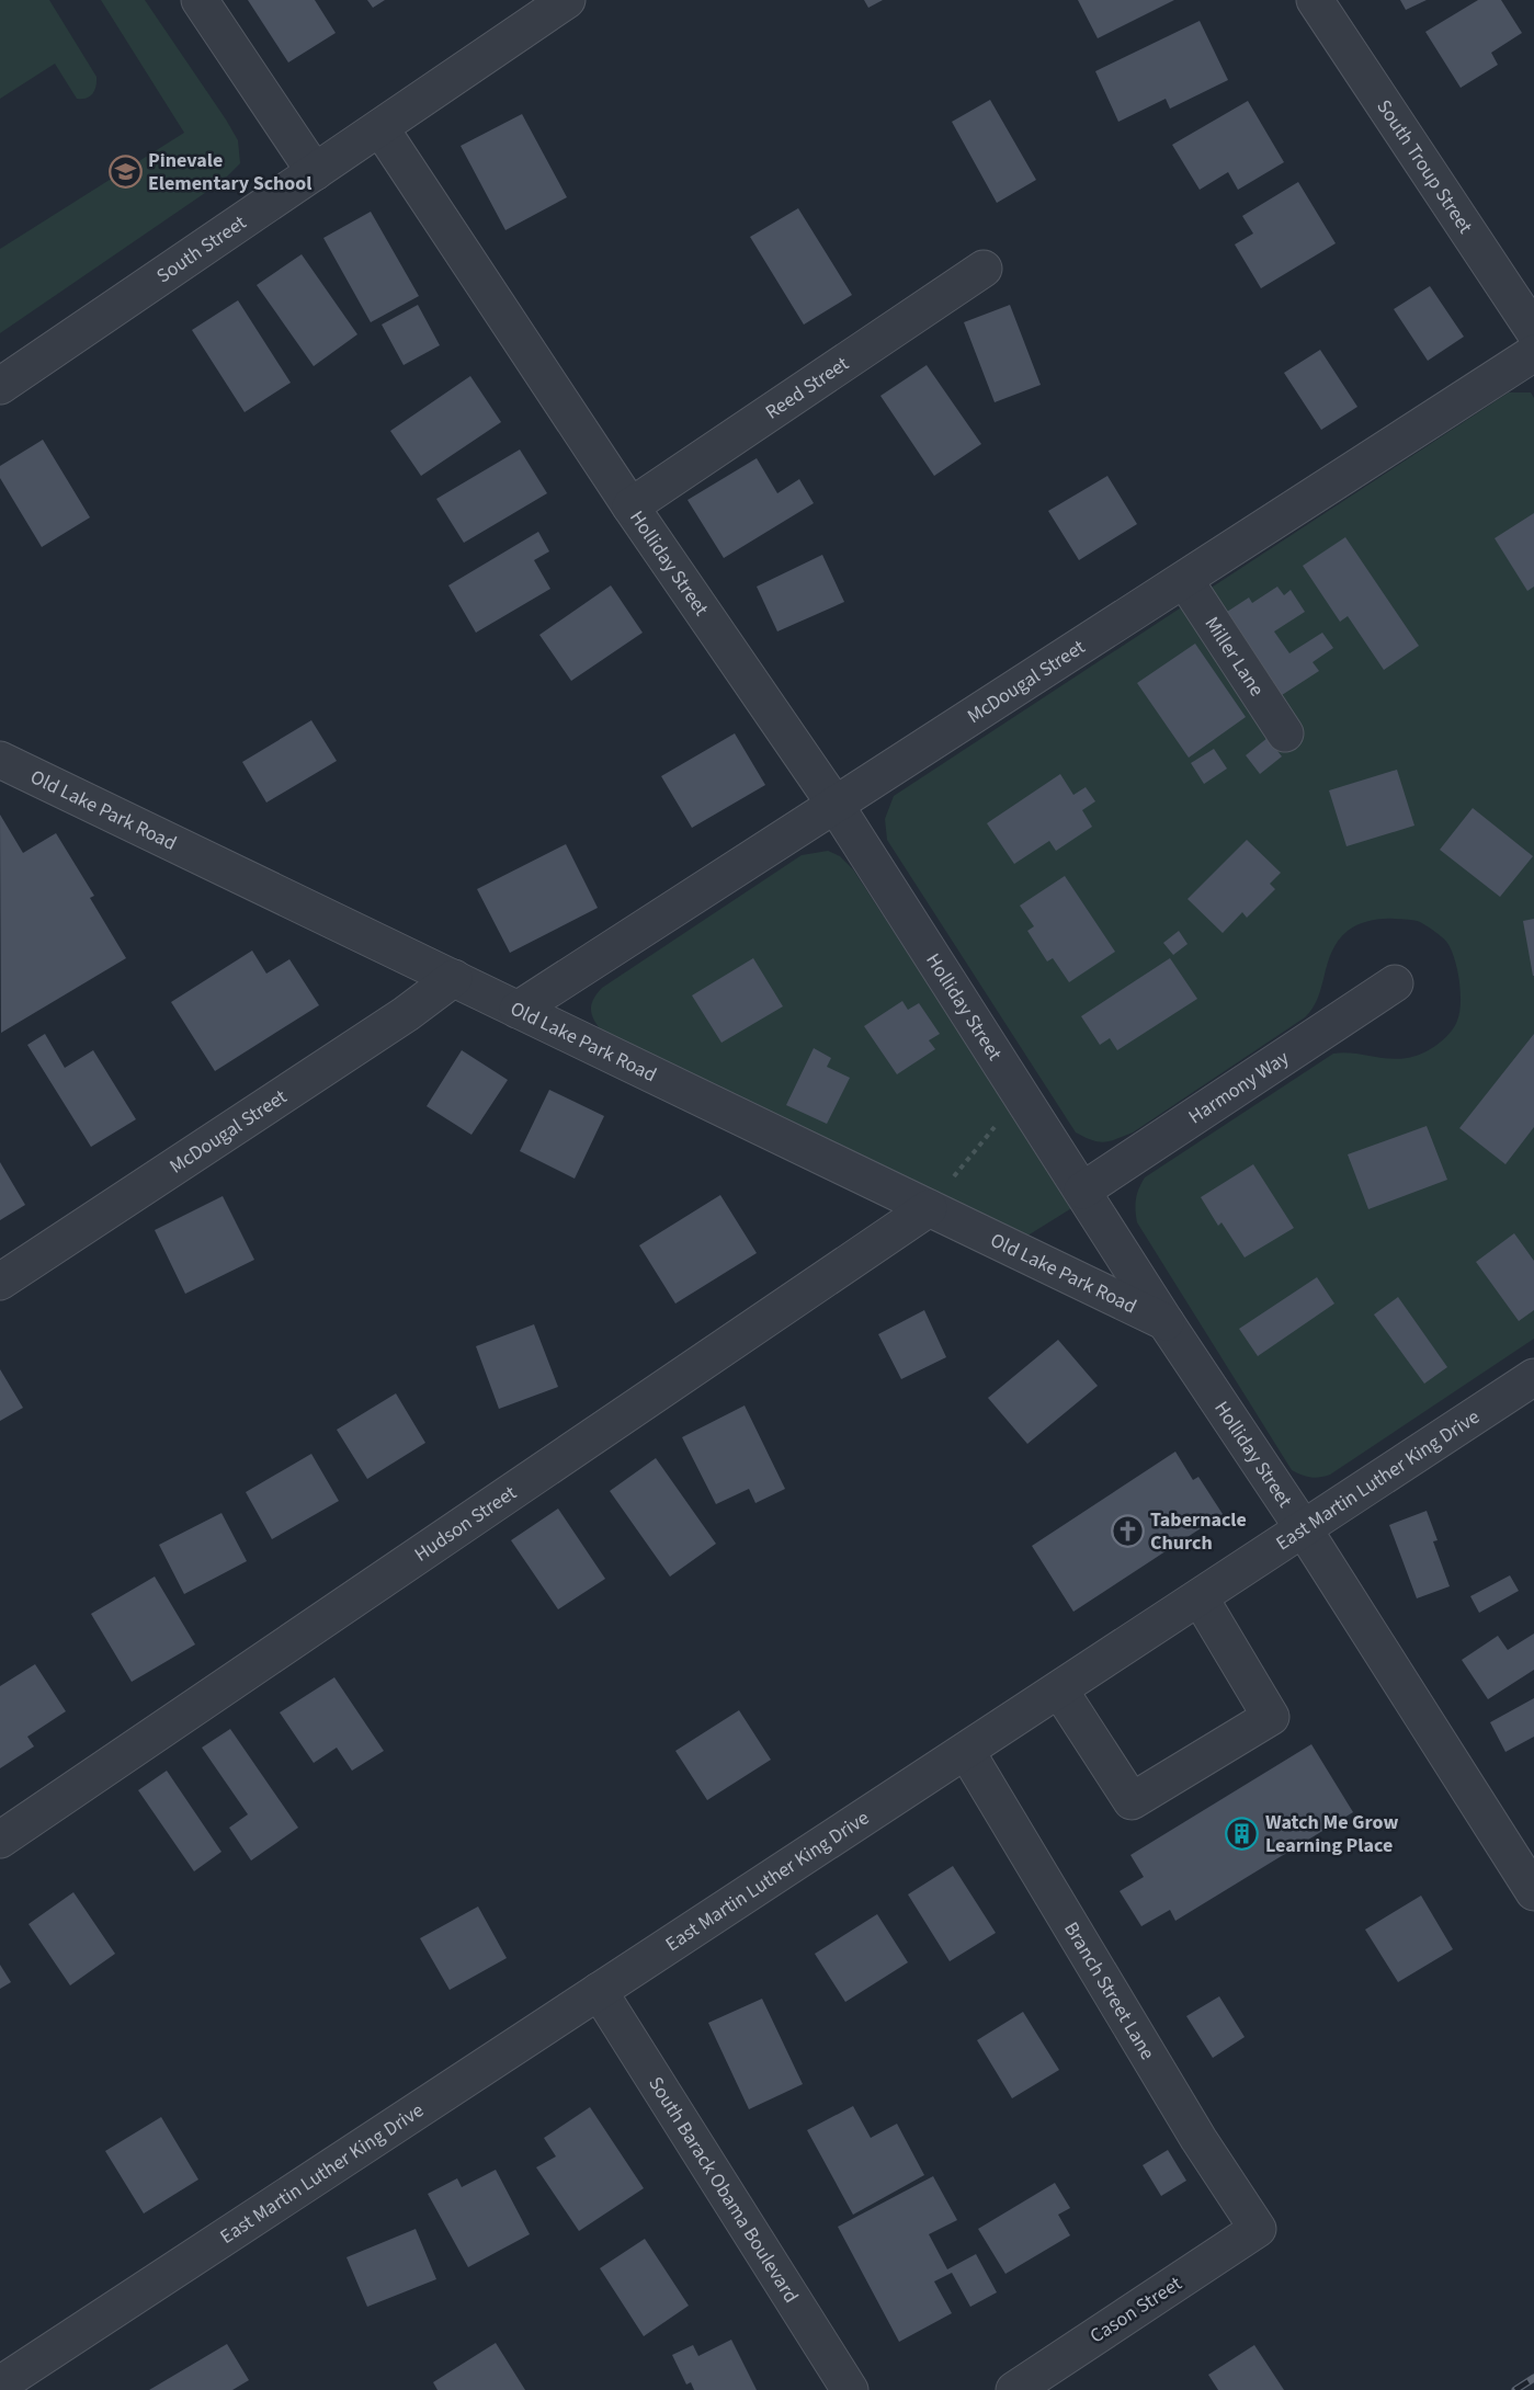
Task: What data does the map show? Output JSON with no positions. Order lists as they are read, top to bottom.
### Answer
{
  "streets": {
    "street": [
      "South Troup Street",
      "South Street",
      "Reed Street",
      "Holliday Street",
      "Miller Lane",
      "McDougal Street",
      "Old Lake Park Road",
      "Harmony Way",
      "East Martin Luther King Drive",
      "Hudson Street",
      "Branch Street Lane",
      "South Barack Obama Boulevard",
      "Cason Street"
    ]
  },
  "crossings": [
    ["South Street", "Holliday Street"],
    ["Reed Street", "Holliday Street"],
    ["Holliday Street", "McDougal Street"],
    ["Holliday Street", "Old Lake Park Road"],
    ["Holliday Street", "Harmony Way"],
    ["Holliday Street", "East Martin Luther King Drive"],
    ["Miller Lane", "McDougal Street"],
    ["McDougal Street", "Old Lake Park Road"],
    ["Old Lake Park Road", "Hudson Street"],
    ["East Martin Luther King Drive", "Branch Street Lane"],
    ["East Martin Luther King Drive", "South Barack Obama Boulevard"],
    ["Branch Street Lane", "Cason Street"]
  ],
  "places": {
    "school or university": ["Pinevale Elementary School"],
    "church": ["Tabernacle Church"],
    "building": ["Watch Me Grow Learning Place"]
  }
}
